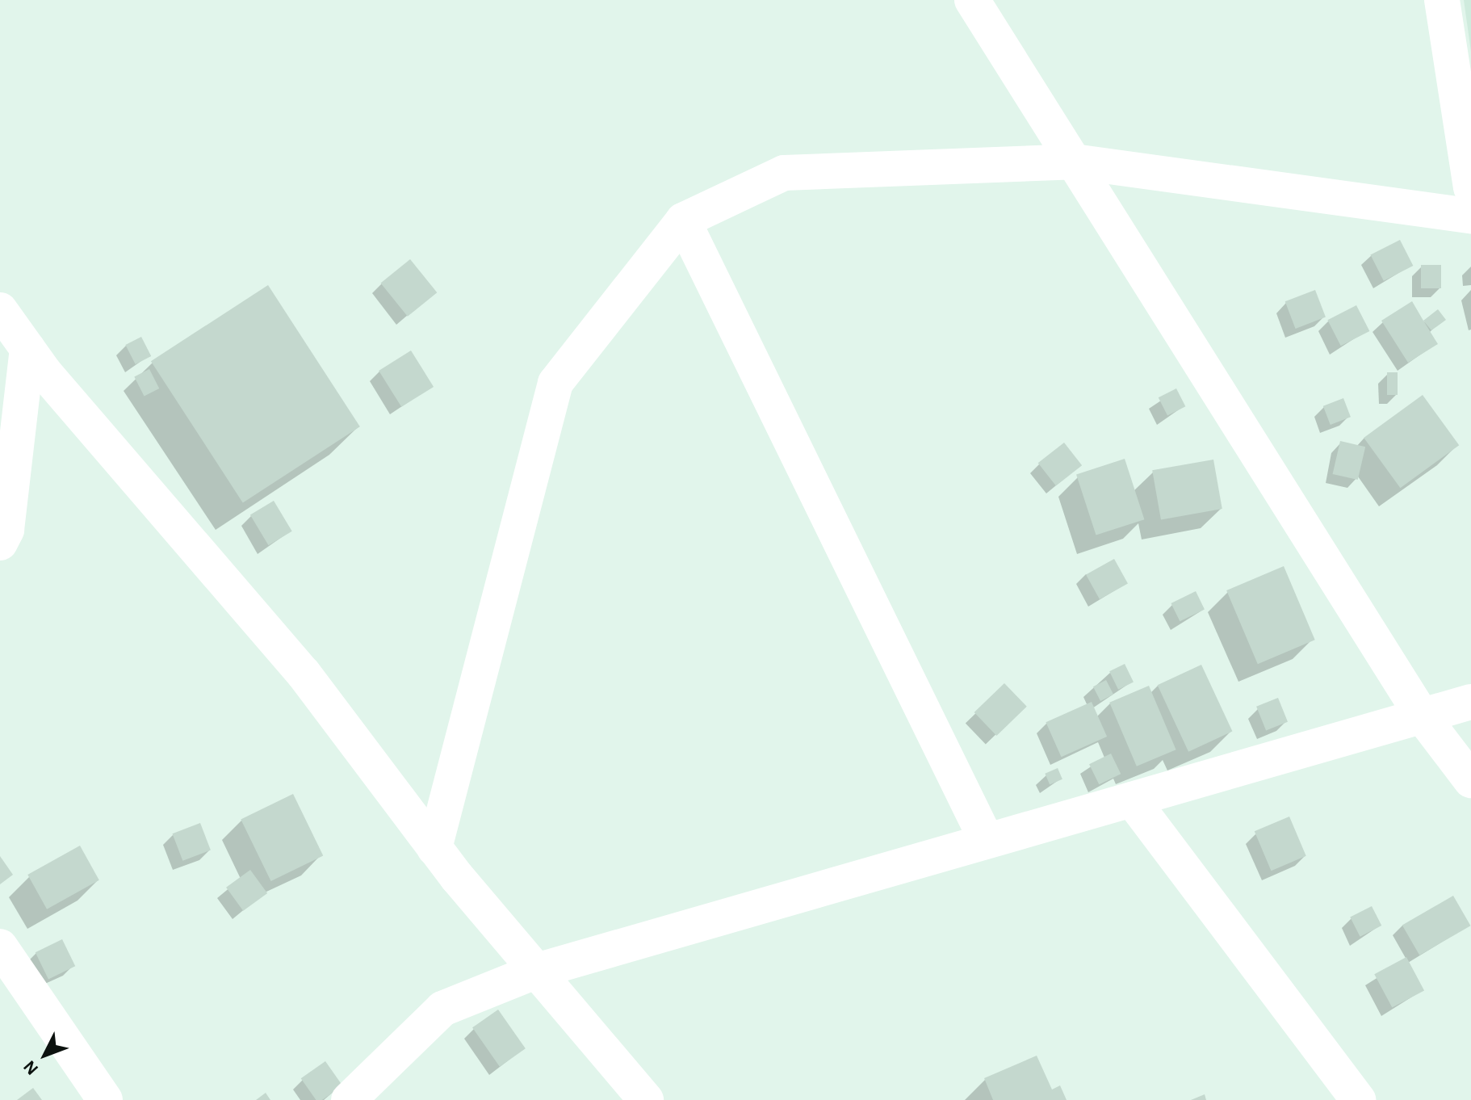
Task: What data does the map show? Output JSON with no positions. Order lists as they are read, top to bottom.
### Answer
{
  "north": "bottom left"
}
